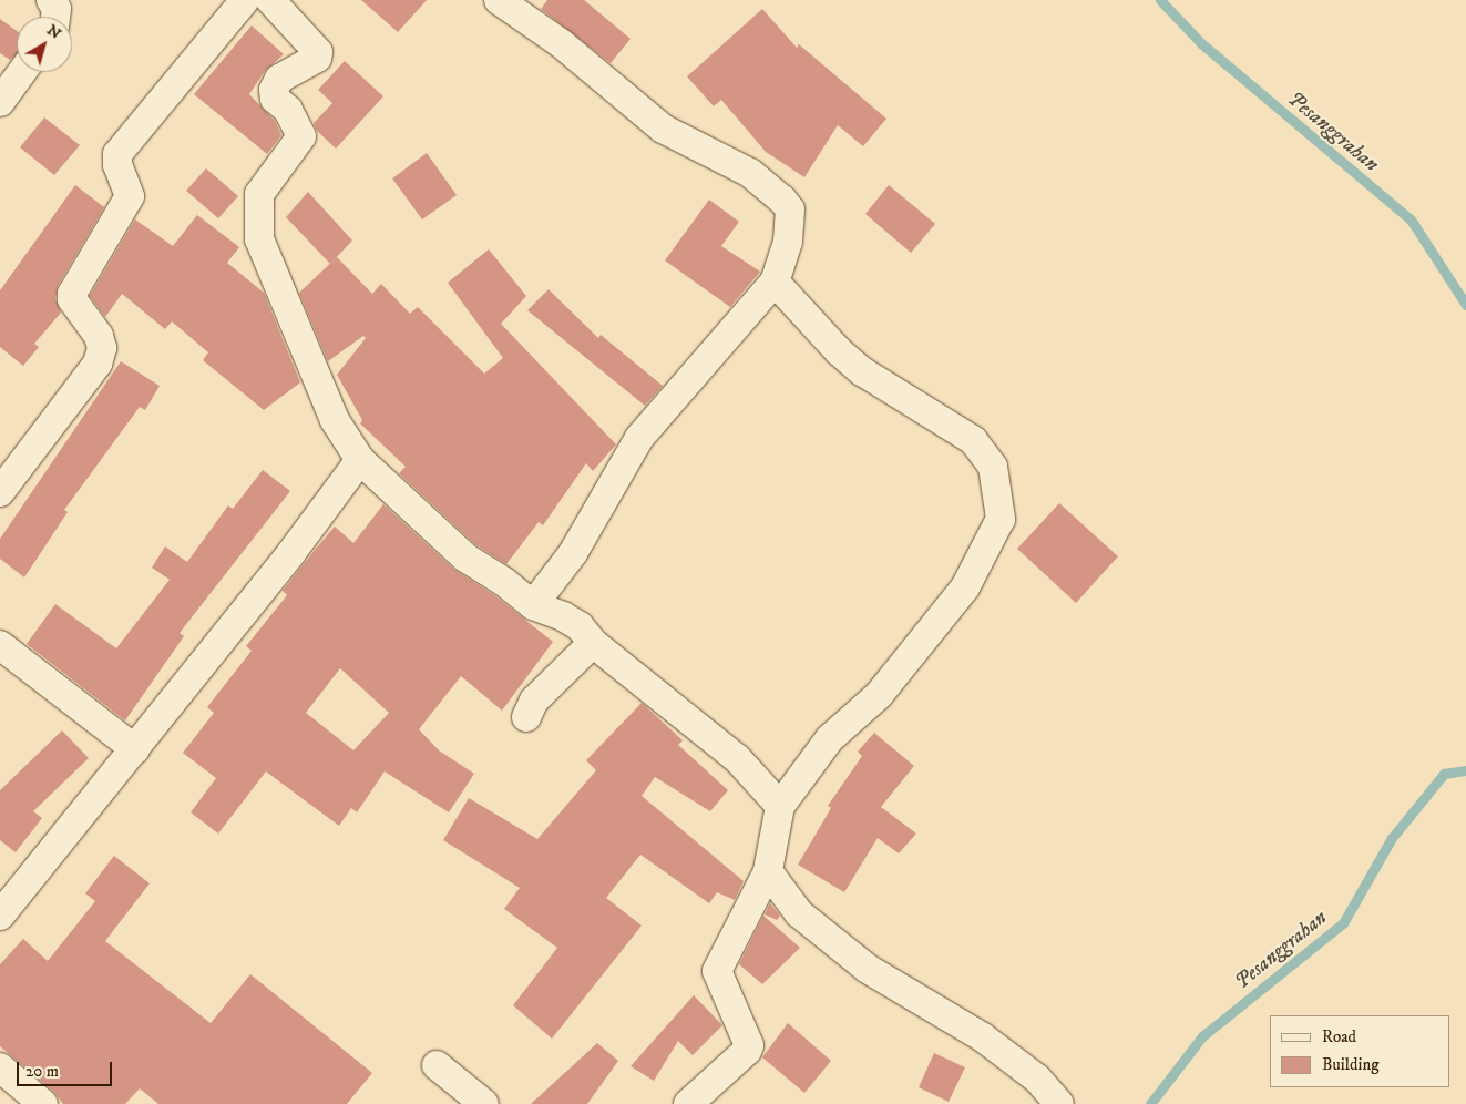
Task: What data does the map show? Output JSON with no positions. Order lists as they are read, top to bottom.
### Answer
{
  "water": ["Pesanggrahan"],
  "legend": ["Road", "Building"],
  "scale_bar": "20 m",
  "north": "top right"
}
